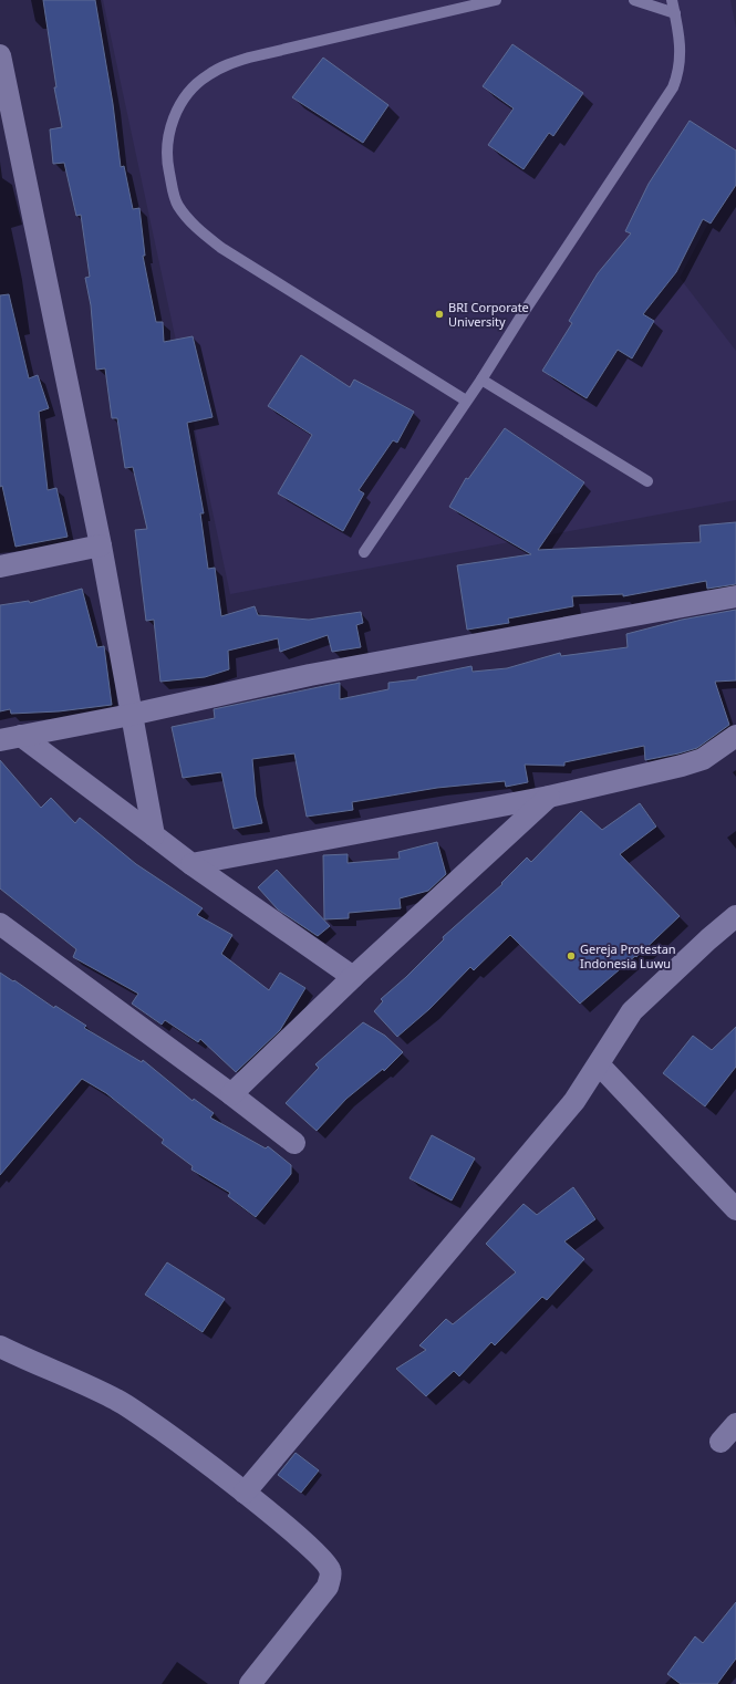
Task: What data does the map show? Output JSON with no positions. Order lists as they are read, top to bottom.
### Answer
{
  "places": ["BRI Corporate University", "Gereja Protestan Indonesia Luwu"]
}
